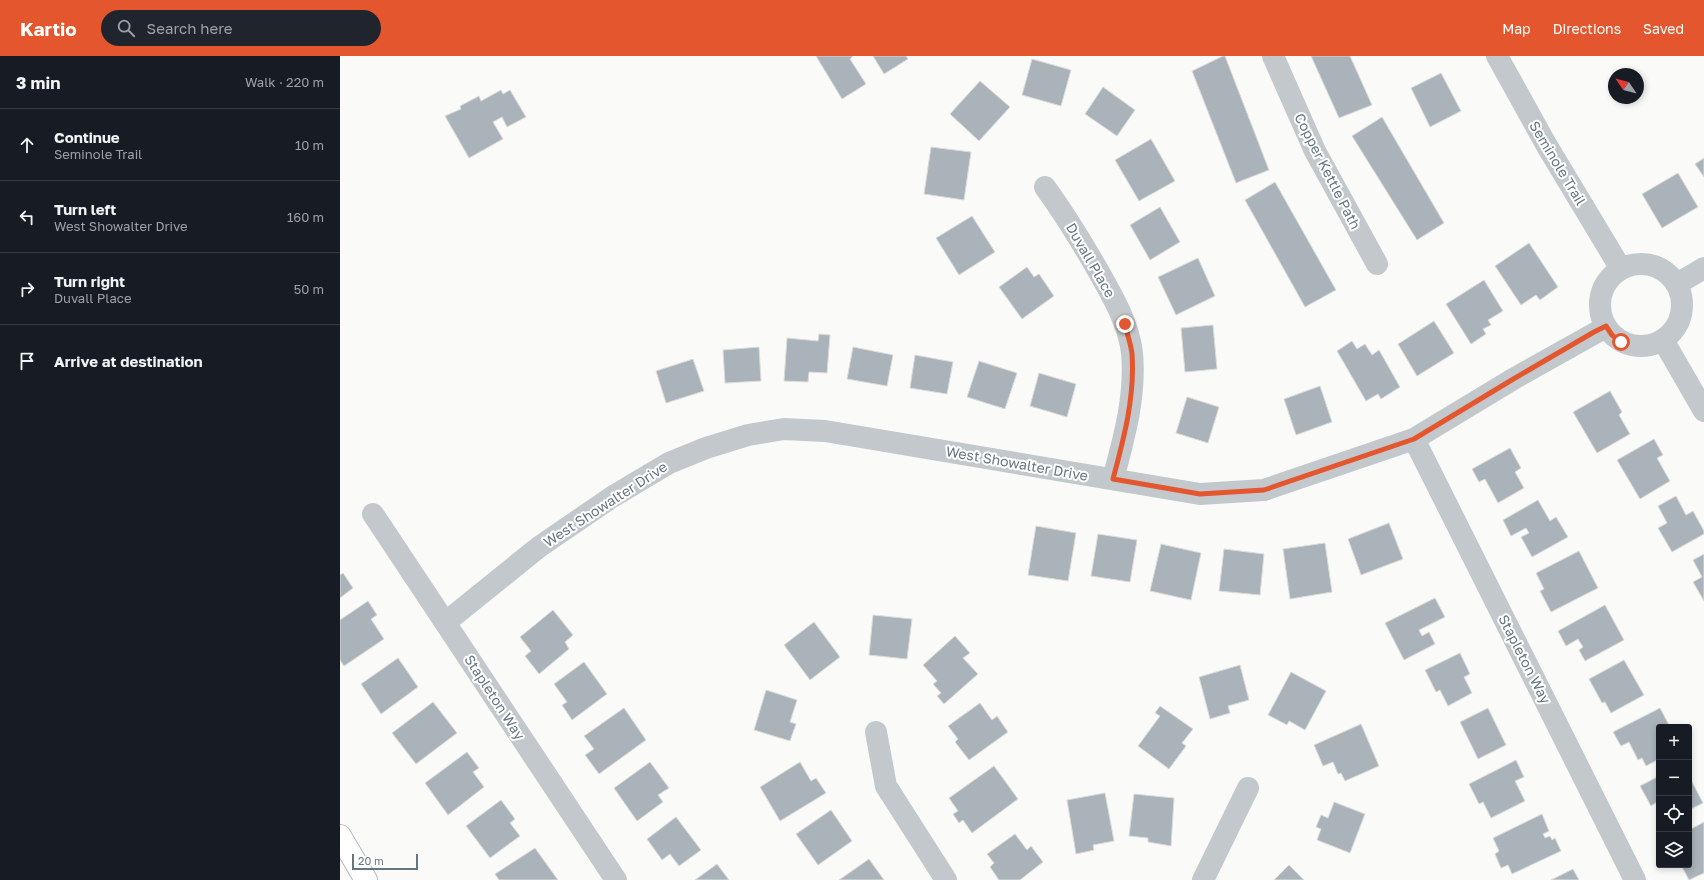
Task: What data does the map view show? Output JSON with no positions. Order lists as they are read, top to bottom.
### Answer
{
  "streets": {
    "street": [
      "Seminole Trail",
      "Copper Kettle Path",
      "Duvall Place",
      "West Showalter Drive",
      "Stapleton Way"
    ]
  },
  "crossings": [
    ["Seminole Trail", "West Showalter Drive"],
    ["Duvall Place", "West Showalter Drive"],
    ["West Showalter Drive", "Stapleton Way"]
  ],
  "scale_bar": "20 m",
  "north": "top left",
  "page": {
    "header": "Kartio",
    "search": "Search here",
    "nav": ["Map", "Directions", "Saved"],
    "heading": ["3 min", "Walk · 220 m"],
    "list": [
      ["Continue", "Seminole Trail", "10 m"],
      ["Turn left", "West Showalter Drive", "160 m"],
      ["Turn right", "Duvall Place", "50 m"],
      "Arrive at destination"
    ],
    "map_buttons": ["+", "−"],
    "scale": "20 m"
  }
}
